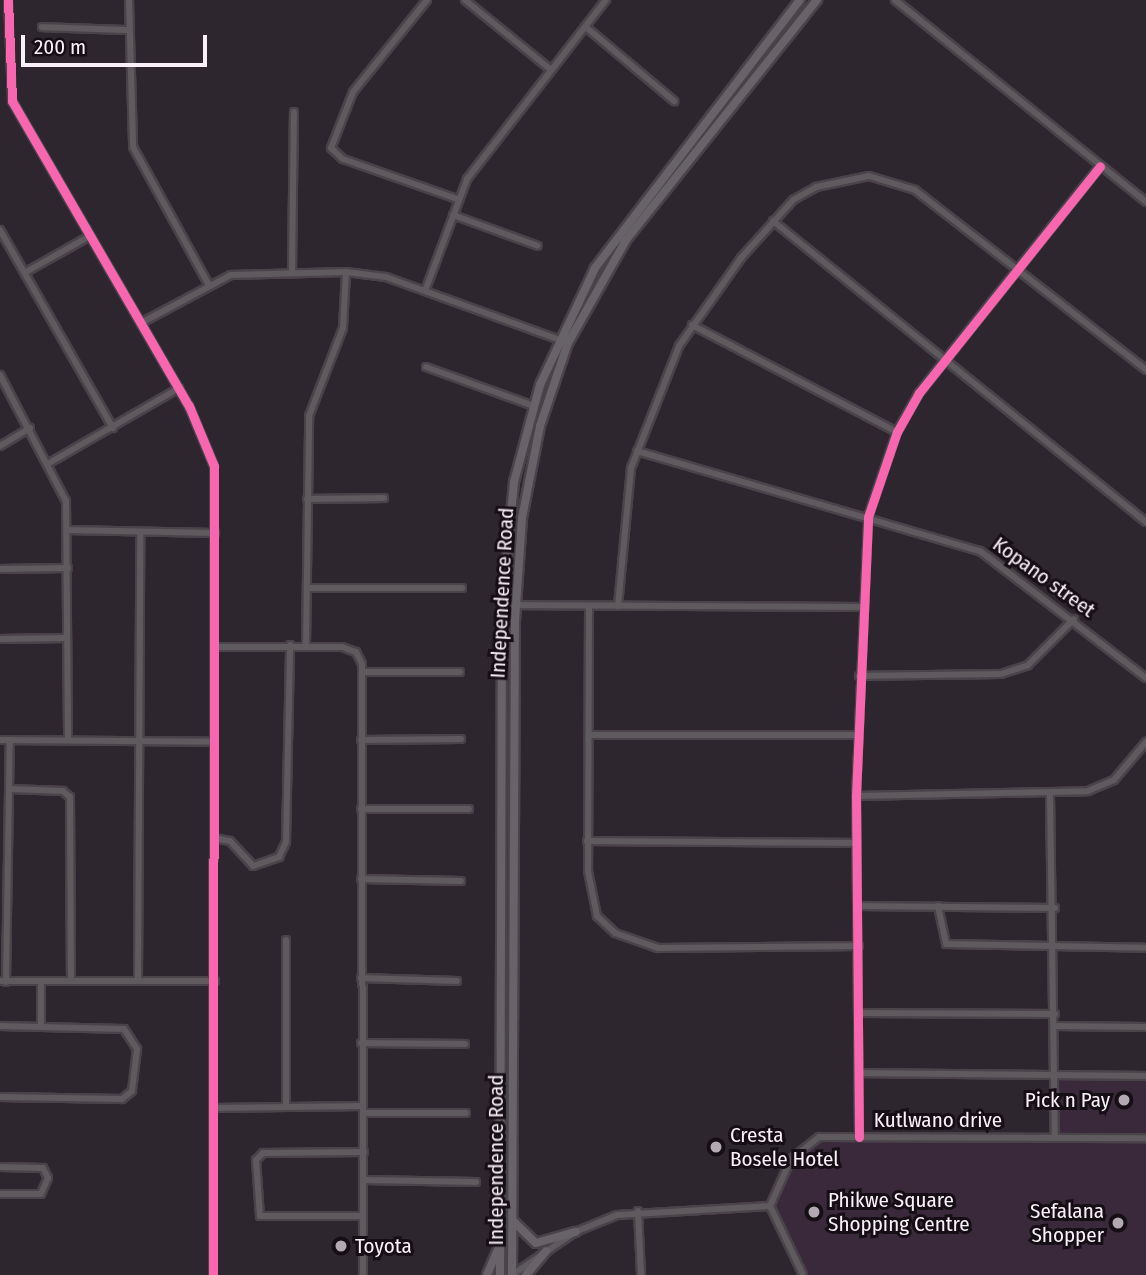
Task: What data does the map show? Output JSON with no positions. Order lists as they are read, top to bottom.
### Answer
{
  "streets": {
    "main road": ["Independence Road"],
    "street": ["Kopano street", "Kutlwano drive"]
  },
  "places": [
    "Pick n Pay",
    "Cresta Bosele Hotel",
    "Phikwe Square Shopping Centre",
    "Sefalana Shopper",
    "Toyota"
  ],
  "scale_bar": "200 m"
}
